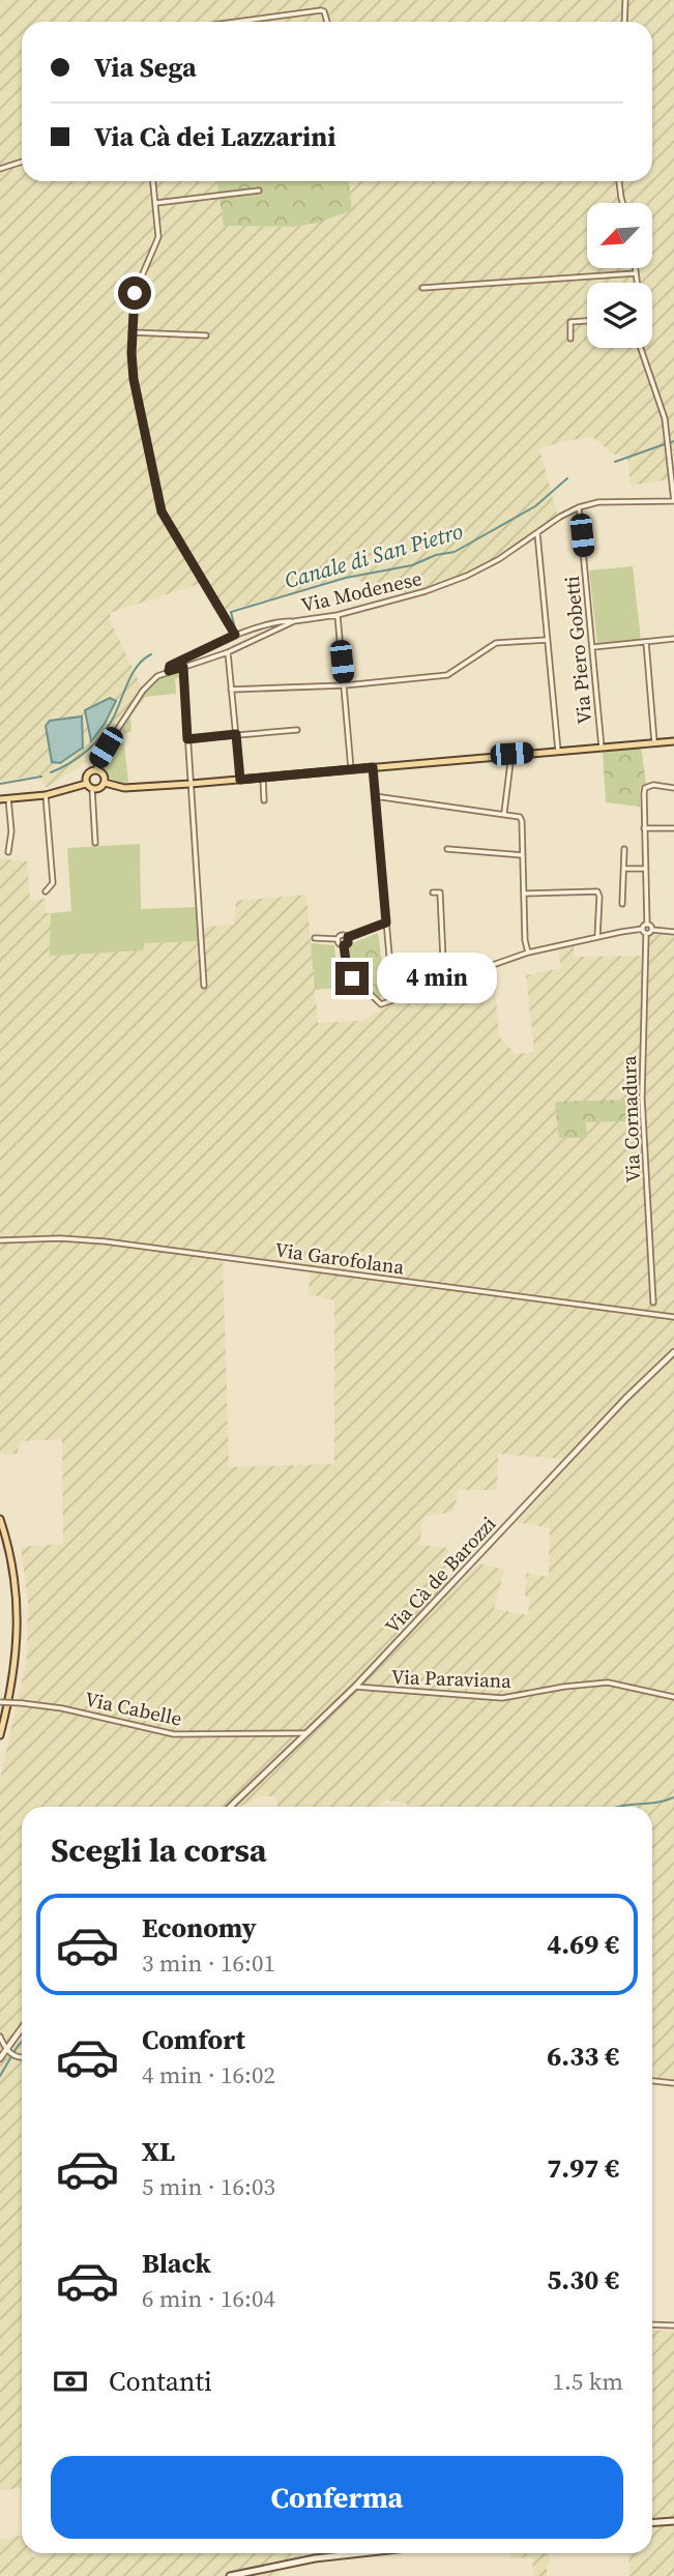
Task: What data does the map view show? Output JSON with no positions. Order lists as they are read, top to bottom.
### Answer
{
  "streets": {
    "street": [
      "Via Modenese",
      "Via Piero Gobetti",
      "Via Cornadura",
      "Via Garofolana",
      "Via Cà de Barozzi",
      "Via Paraviana",
      "Via Cabelle"
    ]
  },
  "crossings": [
    ["Via Modenese", "Via Piero Gobetti"],
    ["Via Cà de Barozzi", "Via Paraviana"],
    ["Via Cà de Barozzi", "Via Cabelle"]
  ],
  "water": ["Canale di San Pietro"],
  "north": "bottom left",
  "page": {
    "banner": ["Via Sega", "Via Cà dei Lazzarini"],
    "bubble": "4 min",
    "heading": "Scegli la corsa",
    "list": [
      {
        "name": "Economy",
        "note": "3 min · 16:01",
        "value": "4.69 €"
      },
      {
        "name": "Comfort",
        "note": "4 min · 16:02",
        "value": "6.33 €"
      },
      {
        "name": "XL",
        "note": "5 min · 16:03",
        "value": "7.97 €"
      },
      {
        "name": "Black",
        "note": "6 min · 16:04",
        "value": "5.30 €"
      }
    ],
    "pay": ["Contanti", "1.5 km"],
    "buttons": "Conferma"
  }
}
